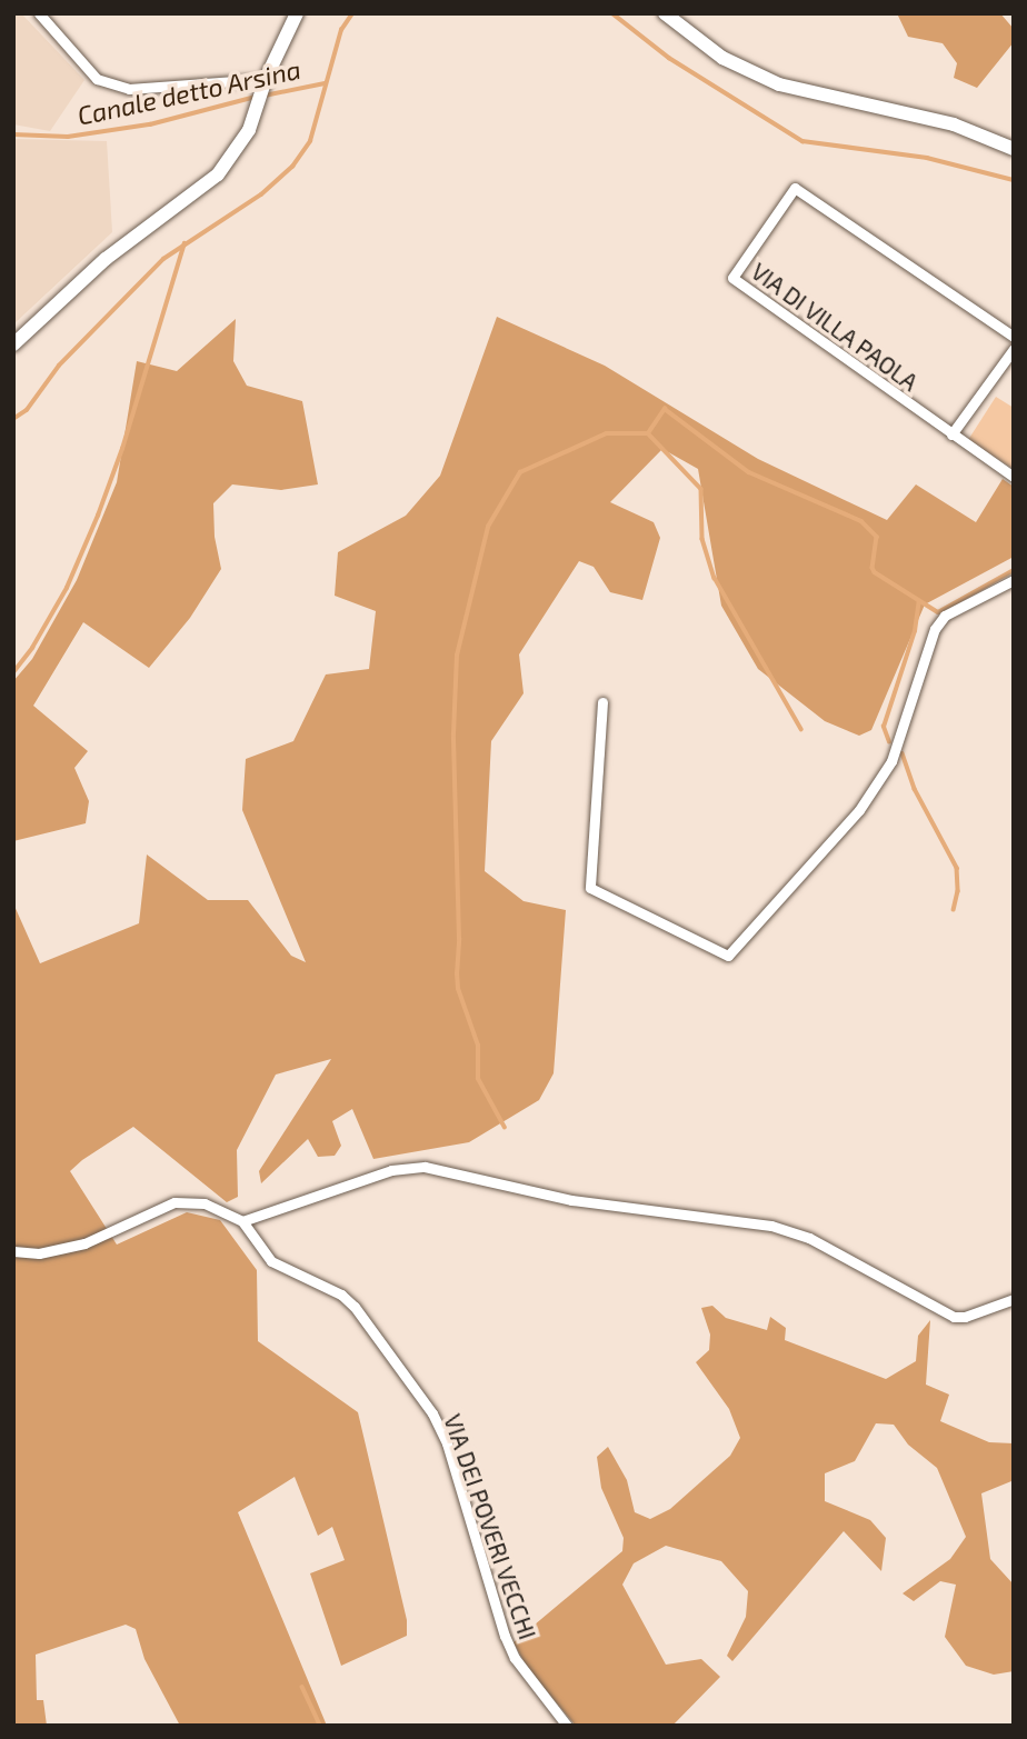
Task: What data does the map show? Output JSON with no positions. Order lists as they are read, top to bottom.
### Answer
{
  "streets": {
    "street": ["VIA DI VILLA PAOLA", "VIA DEI POVERI VECCHI"]
  },
  "water": ["Canale detto Arsina"]
}
